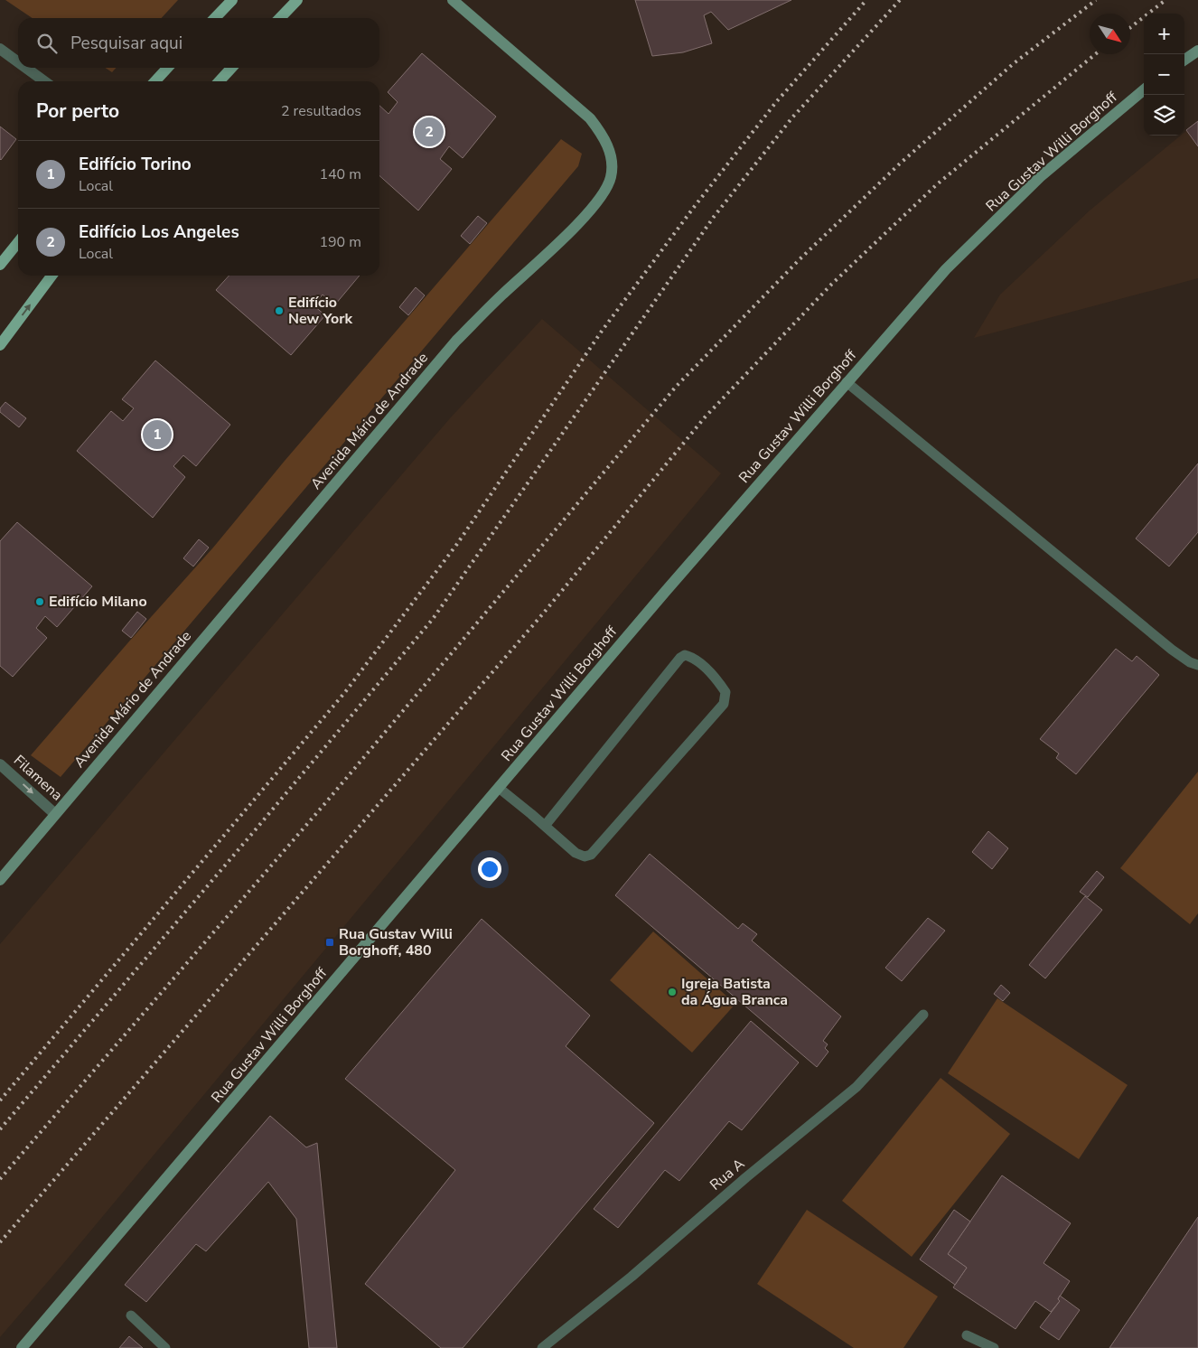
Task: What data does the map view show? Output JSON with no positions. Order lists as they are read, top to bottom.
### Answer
{
  "streets": {
    "street": ["Rua Gustav Willi Borghoff", "Avenida Mário de Andrade", "Filamena"],
    "lane": ["Rua A"]
  },
  "crossings": [
    ["Avenida Mário de Andrade", "Filamena"]
  ],
  "one_way": ["Filamena"],
  "places": {
    "other": ["Edifício New York", "Edifício Milano", "Igreja Batista da Água Branca"],
    "transit": ["Rua Gustav Willi Borghoff, 480"]
  },
  "north": "bottom right",
  "page": {
    "map_buttons": ["+", "−"],
    "search": "Pesquisar aqui",
    "heading": ["Por perto", "2 resultados"],
    "pins": ["2", "1"],
    "list": [
      {
        "mark": "1",
        "name": "Edifício Torino",
        "note": "Local",
        "value": "140 m"
      },
      {
        "mark": "2",
        "name": "Edifício Los Angeles",
        "note": "Local",
        "value": "190 m"
      }
    ]
  }
}
